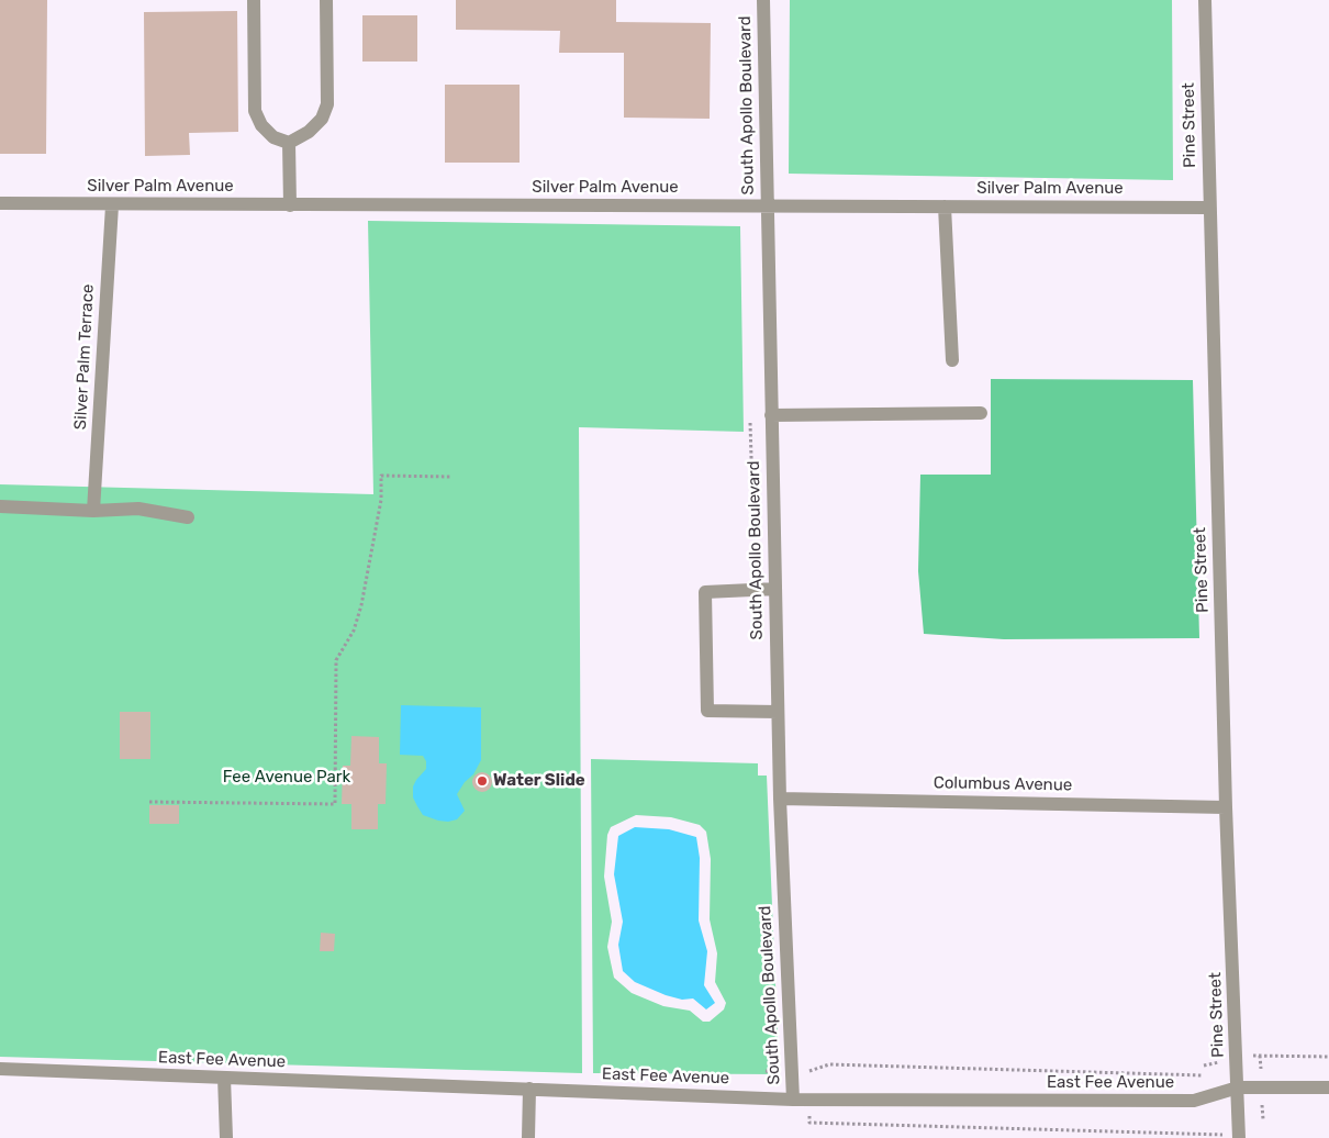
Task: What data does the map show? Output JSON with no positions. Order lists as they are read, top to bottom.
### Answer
{
  "streets": {
    "street": [
      "South Apollo Boulevard",
      "Pine Street",
      "Silver Palm Avenue",
      "Silver Palm Terrace",
      "Columbus Avenue",
      "East Fee Avenue"
    ]
  },
  "crossings": [
    ["South Apollo Boulevard", "Silver Palm Avenue"],
    ["South Apollo Boulevard", "Columbus Avenue"],
    ["South Apollo Boulevard", "East Fee Avenue"],
    ["Pine Street", "Silver Palm Avenue"],
    ["Pine Street", "Columbus Avenue"],
    ["Pine Street", "East Fee Avenue"],
    ["Silver Palm Avenue", "Silver Palm Terrace"]
  ],
  "parks": ["Fee Avenue Park"],
  "places": ["Water Slide"]
}
